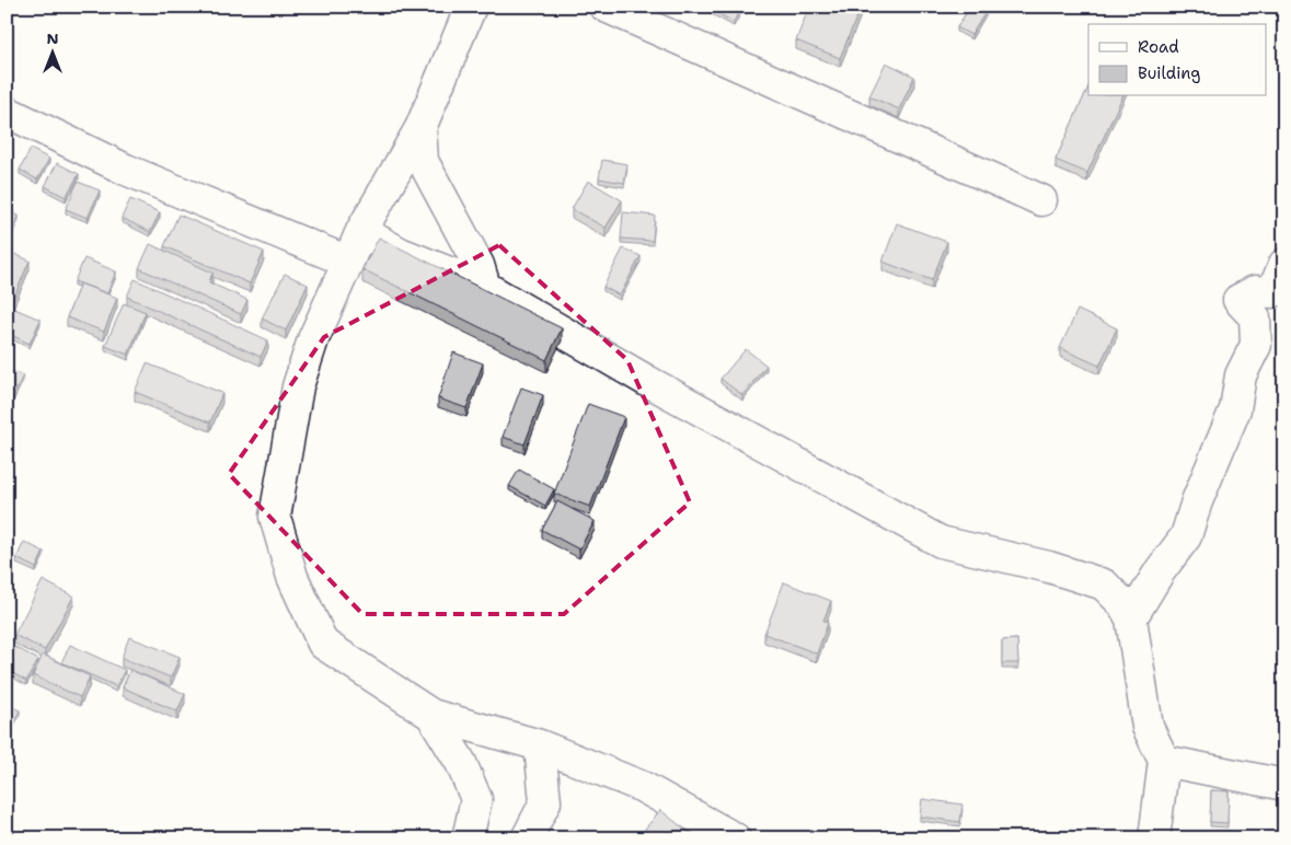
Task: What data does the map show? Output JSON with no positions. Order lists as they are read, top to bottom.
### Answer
{
  "legend": ["Road", "Building"],
  "north": "top"
}
